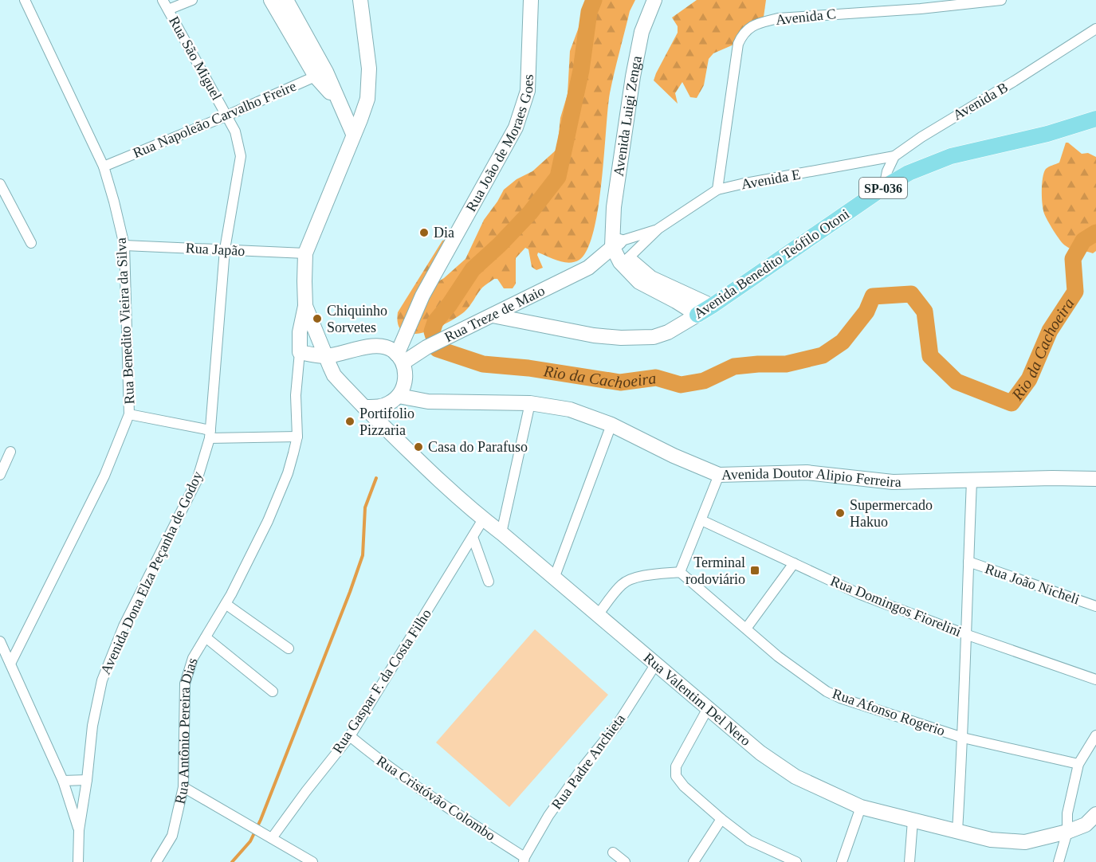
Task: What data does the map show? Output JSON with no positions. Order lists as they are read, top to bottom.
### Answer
{
  "streets": {
    "main road": [
      "Avenida Luigi Zenga",
      "Rua João de Moraes Goes",
      "SP-036",
      "Avenida Benedito Teófilo Otoni",
      "Rua Treze de Maio",
      "Avenida Doutor Alipio Ferreira",
      "Rua Valentim Del Nero",
      "Rua Antônio Pereira Dias"
    ],
    "street": [
      "Avenida C",
      "Rua São Miguel",
      "Avenida B",
      "Rua Napoleão Carvalho Freire",
      "Avenida E",
      "Rua Japão",
      "Rua Benedito Vieira da Silva",
      "Avenida Dona Elza Peçanha de Godoy",
      "Rua João Nicheli",
      "Rua Domingos Fiorelini",
      "Rua Gaspar F. da Costa Filho",
      "Rua Afonso Rogerio",
      "Rua Padre Anchieta",
      "Rua Cristóvão Colombo"
    ]
  },
  "crossings": [
    ["Avenida C", "Avenida E"],
    ["Rua São Miguel", "Rua Napoleão Carvalho Freire"],
    ["Rua São Miguel", "Avenida Dona Elza Peçanha de Godoy"],
    ["Avenida B", "Avenida E"],
    ["Avenida Luigi Zenga", "Avenida E"],
    ["Avenida Luigi Zenga", "Rua Treze de Maio"],
    ["Rua Napoleão Carvalho Freire", "Rua Benedito Vieira da Silva"],
    ["Rua Napoleão Carvalho Freire", "Avenida Dona Elza Peçanha de Godoy"],
    ["Rua João de Moraes Goes", "Rua Treze de Maio"],
    ["Avenida E", "Rua Treze de Maio"],
    ["Rua Japão", "Rua Benedito Vieira da Silva"],
    ["Rua Japão", "Avenida Dona Elza Peçanha de Godoy"],
    ["Avenida Benedito Teófilo Otoni", "Rua Treze de Maio"],
    ["Rua Gaspar F. da Costa Filho", "Rua Valentim Del Nero"],
    ["Rua Gaspar F. da Costa Filho", "Rua Cristóvão Colombo"],
    ["Rua Valentim Del Nero", "Rua Padre Anchieta"],
    ["Rua Padre Anchieta", "Rua Cristóvão Colombo"]
  ],
  "water": ["Rio da Cachoeira"],
  "places": {
    "other": [
      "Dia",
      "Chiquinho Sorvetes",
      "Portifolio Pizzaria",
      "Casa do Parafuso",
      "Supermercado Hakuo"
    ],
    "transit": ["Terminal rodoviário"]
  }
}
